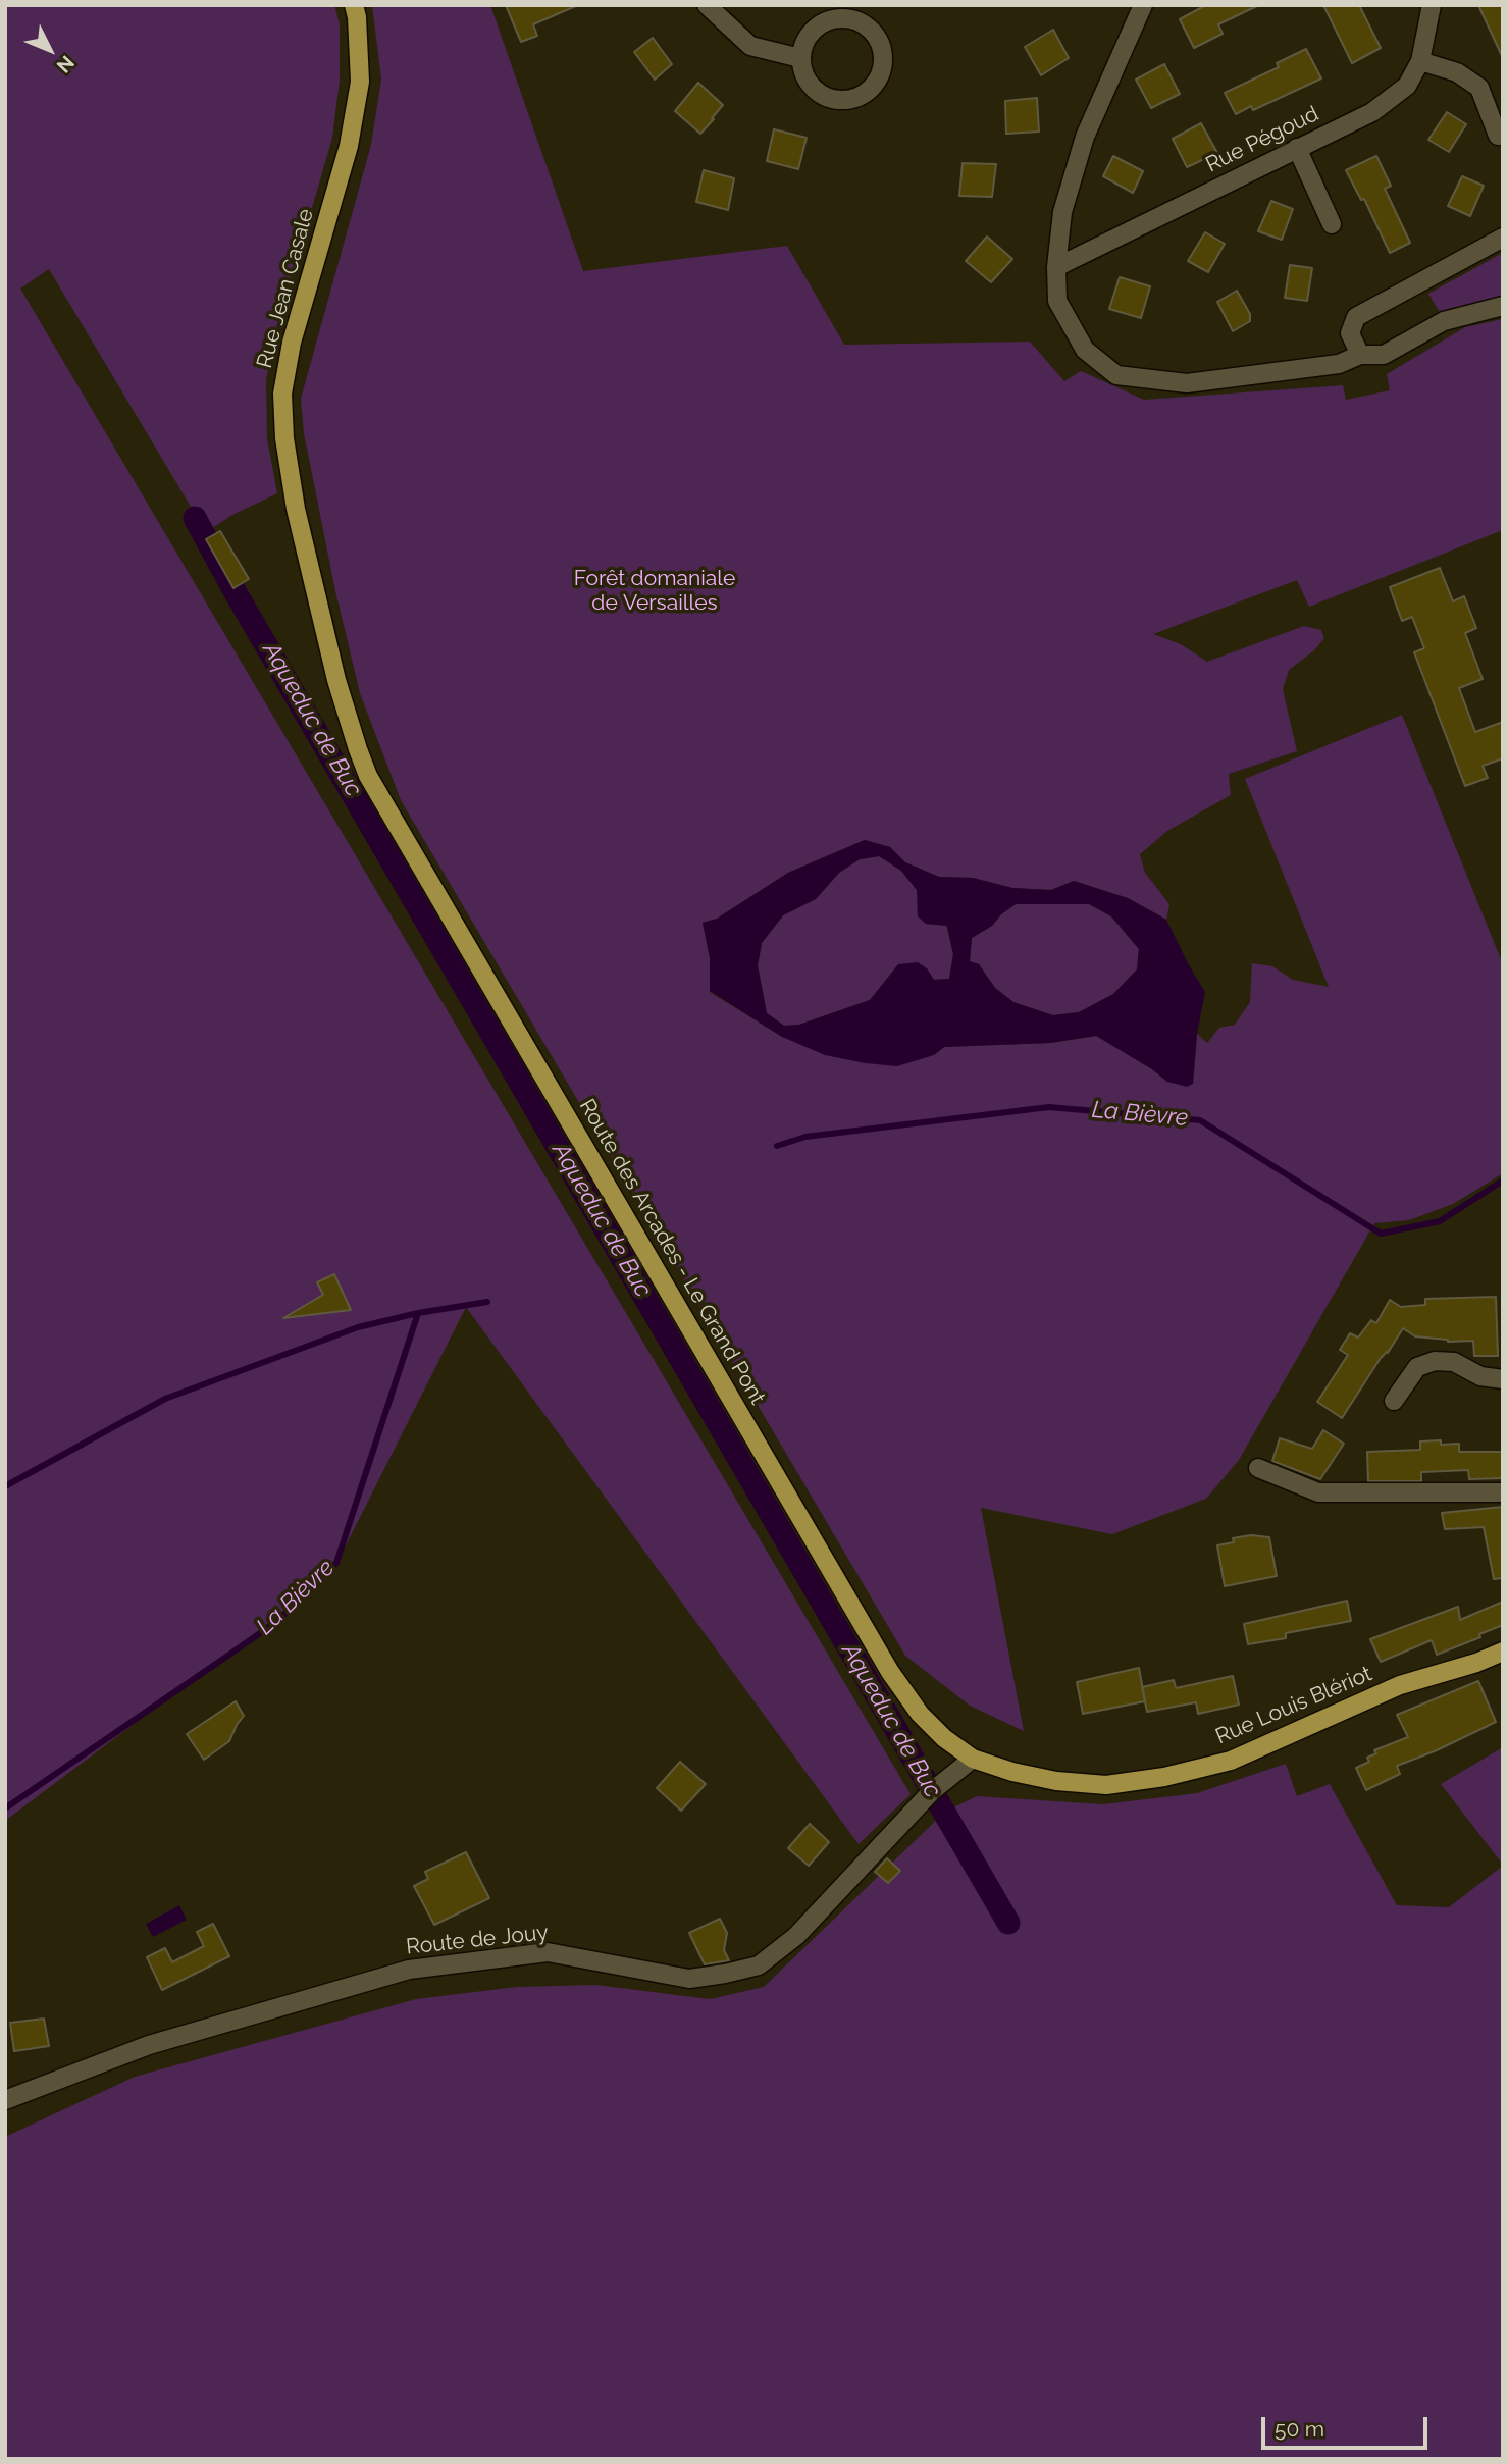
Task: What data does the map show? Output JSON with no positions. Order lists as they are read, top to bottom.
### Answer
{
  "streets": {
    "main road": ["Rue Jean Casale", "Route des Arcades - Le Grand Pont", "Rue Louis Blériot"],
    "street": ["Rue Pégoud", "Route de Jouy"]
  },
  "crossings": [
    ["Rue Jean Casale", "Route des Arcades - Le Grand Pont"],
    ["Route des Arcades - Le Grand Pont", "Rue Louis Blériot"],
    ["Route des Arcades - Le Grand Pont", "Route de Jouy"],
    ["Rue Louis Blériot", "Route de Jouy"]
  ],
  "water": ["Aqueduc de Buc", "La Bièvre"],
  "parks": ["Forêt domaniale de Versailles"],
  "scale_bar": "50 m",
  "north": "bottom right"
}
